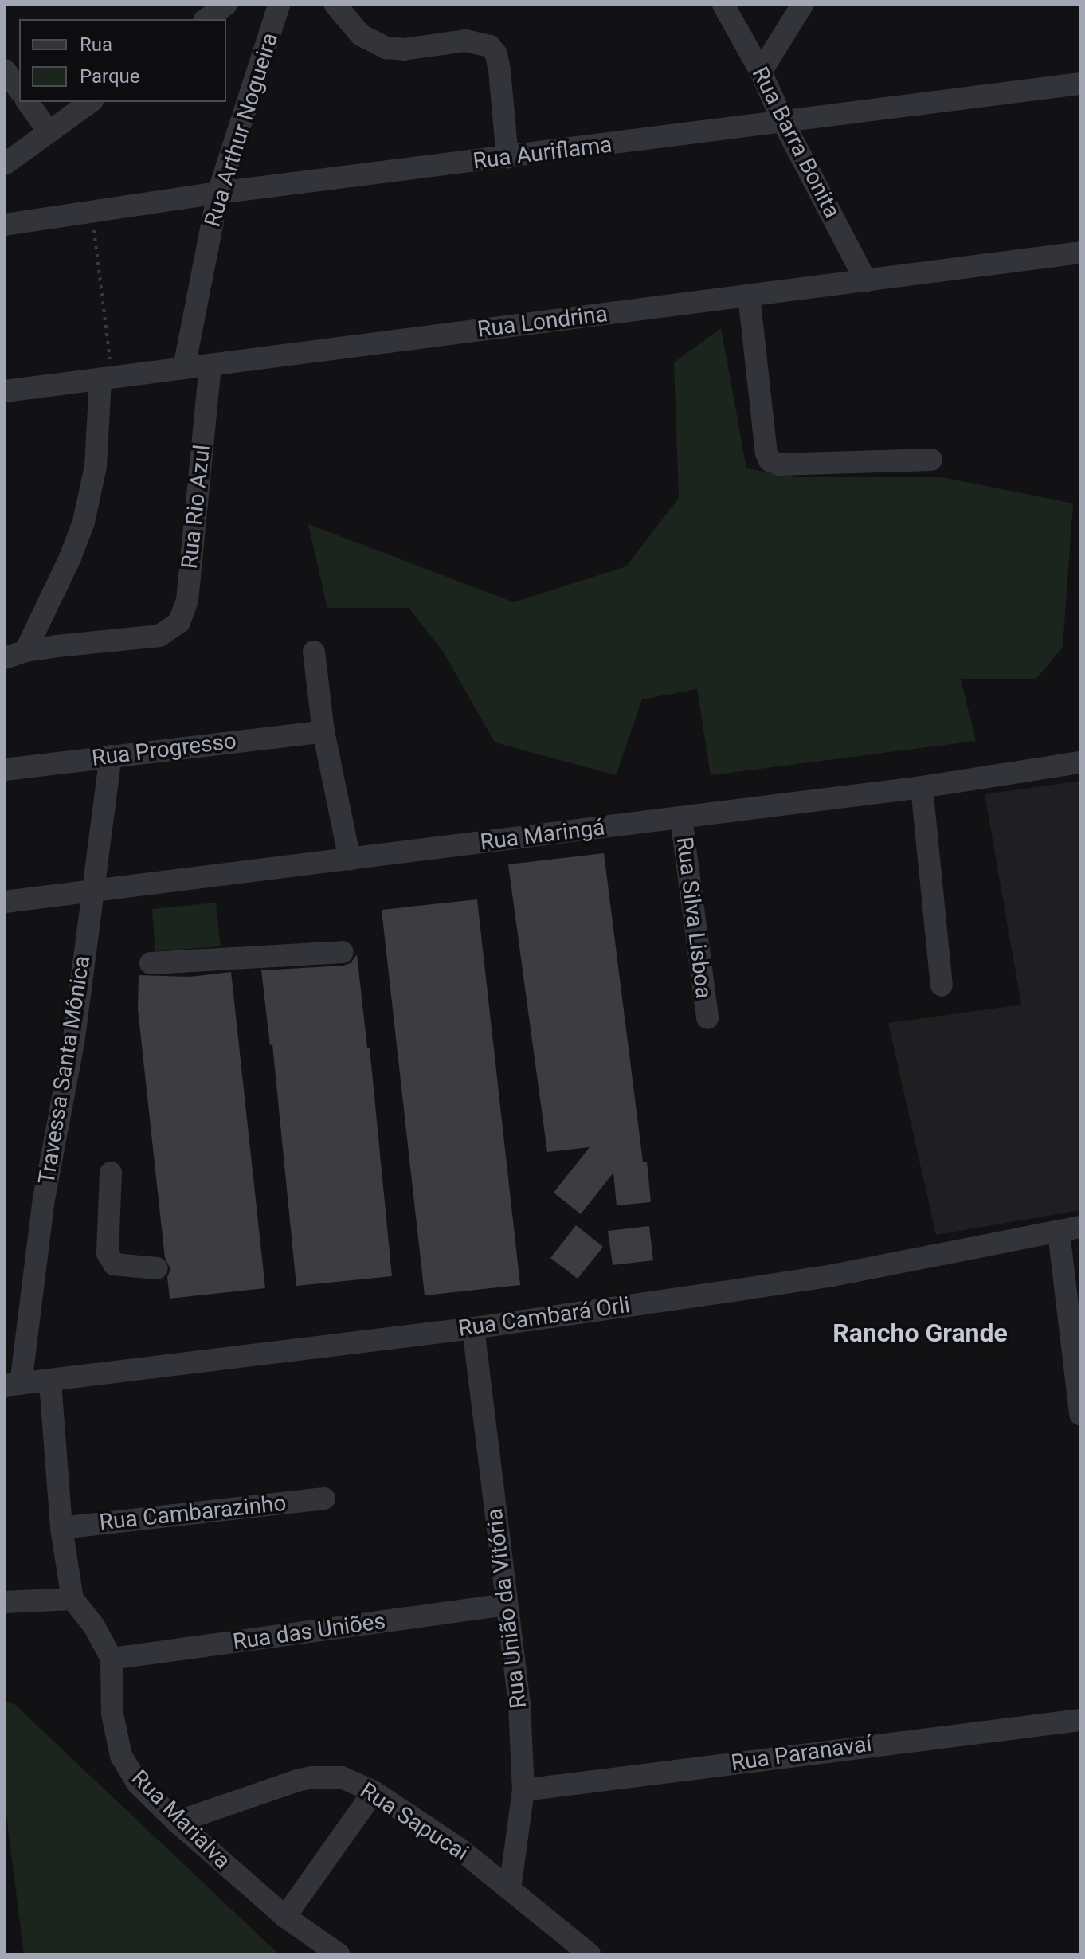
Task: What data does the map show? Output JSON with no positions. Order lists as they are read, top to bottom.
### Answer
{
  "streets": {
    "street": [
      "Rua Arthur Nogueira",
      "Rua Barra Bonita",
      "Rua Auriflama",
      "Rua Londrina",
      "Rua Rio Azul",
      "Rua Progresso",
      "Rua Maringá",
      "Rua Silva Lisboa",
      "Travessa Santa Mônica",
      "Rua Cambará Orli",
      "Rua Cambarazinho",
      "Rua União da Vitória",
      "Rua das Uniões",
      "Rua Paranavaí",
      "Rua Marialva",
      "Rua Sapucai"
    ]
  },
  "crossings": [
    ["Rua Arthur Nogueira", "Rua Auriflama"],
    ["Rua Arthur Nogueira", "Rua Londrina"],
    ["Rua Barra Bonita", "Rua Auriflama"],
    ["Rua Barra Bonita", "Rua Londrina"],
    ["Rua Londrina", "Rua Rio Azul"],
    ["Rua Progresso", "Travessa Santa Mônica"],
    ["Rua Maringá", "Rua Silva Lisboa"],
    ["Rua Maringá", "Travessa Santa Mônica"],
    ["Travessa Santa Mônica", "Rua Cambará Orli"],
    ["Rua Cambará Orli", "Rua União da Vitória"],
    ["Rua Cambará Orli", "Rua Marialva"],
    ["Rua Cambarazinho", "Rua Marialva"],
    ["Rua União da Vitória", "Rua das Uniões"],
    ["Rua União da Vitória", "Rua Paranavaí"],
    ["Rua União da Vitória", "Rua Sapucai"],
    ["Rua das Uniões", "Rua Marialva"],
    ["Rua Marialva", "Rua Sapucai"]
  ],
  "districts": ["Rancho Grande"],
  "legend": ["Rua", "Parque"]
}
